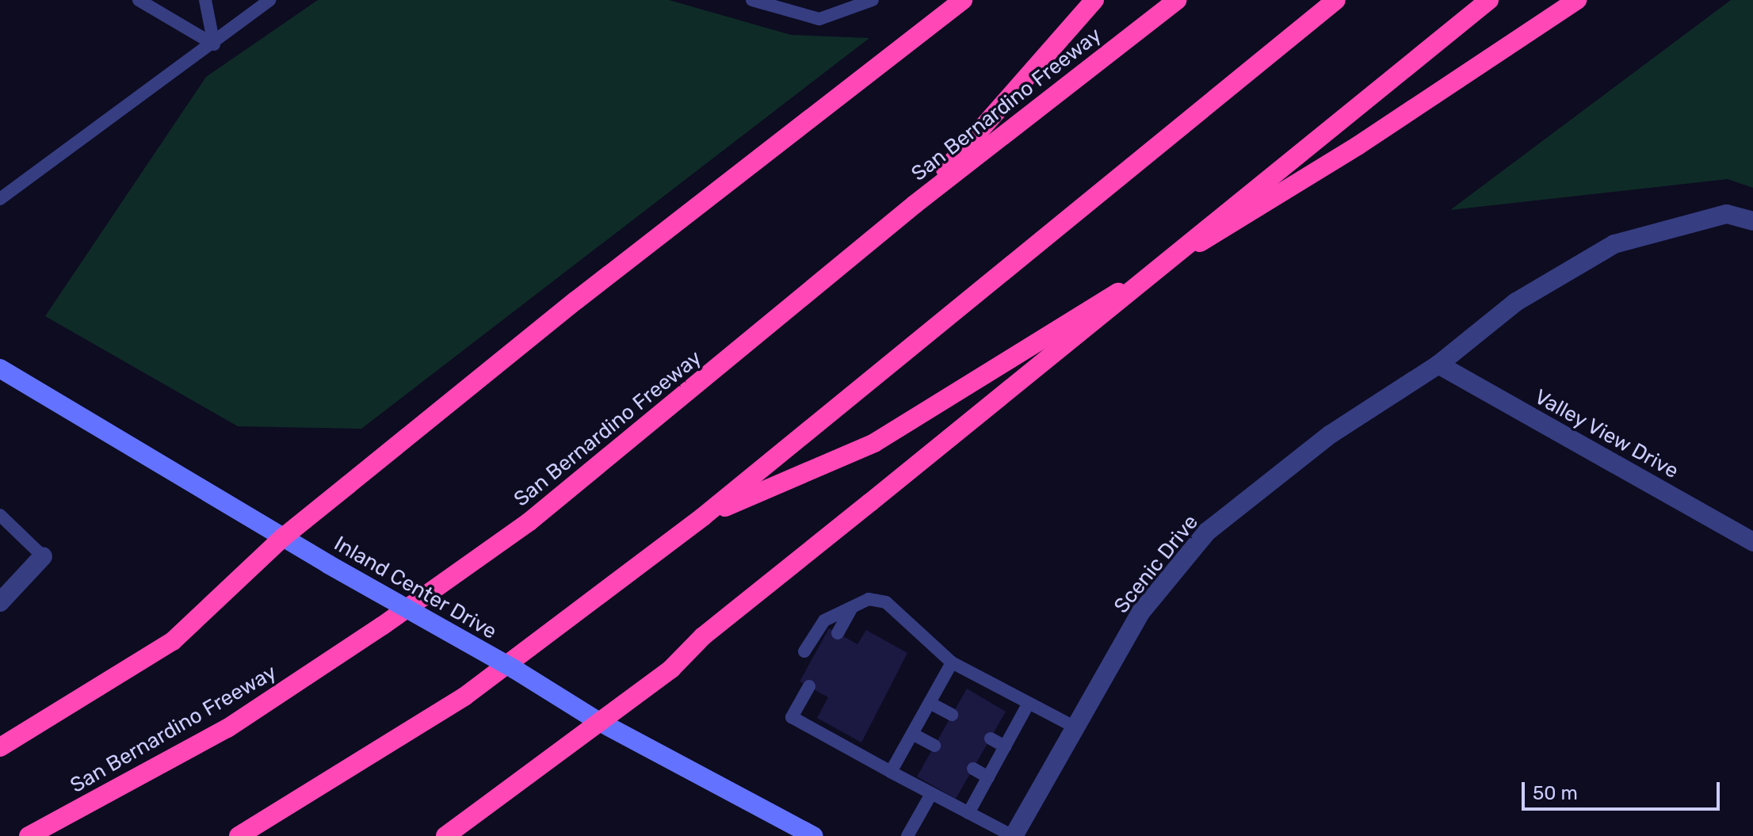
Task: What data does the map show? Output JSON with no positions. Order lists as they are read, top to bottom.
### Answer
{
  "streets": {
    "highway": ["San Bernardino Freeway"],
    "main road": ["Inland Center Drive"],
    "street": ["Valley View Drive", "Scenic Drive"]
  },
  "crossings": [
    ["Valley View Drive", "Scenic Drive"]
  ],
  "scale_bar": "50 m"
}
